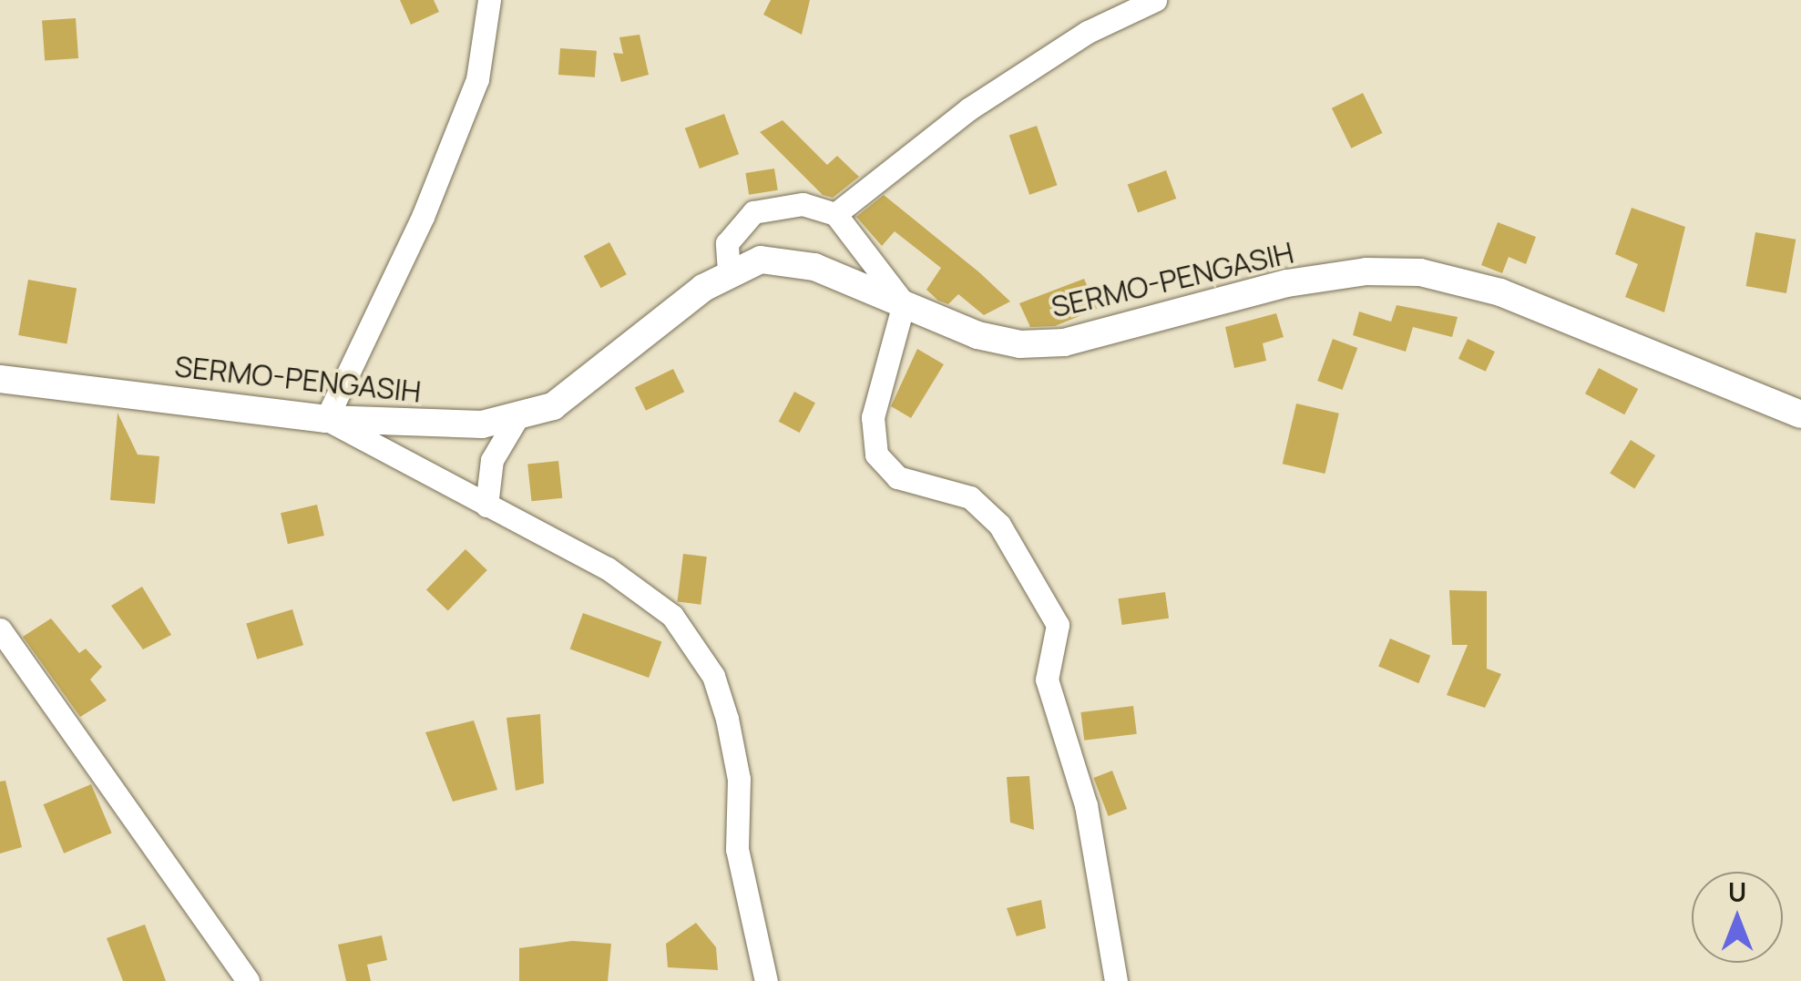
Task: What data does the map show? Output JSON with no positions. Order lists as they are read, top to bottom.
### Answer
{
  "streets": {
    "main road": ["SERMO-PENGASIH"]
  },
  "north": "top"
}
